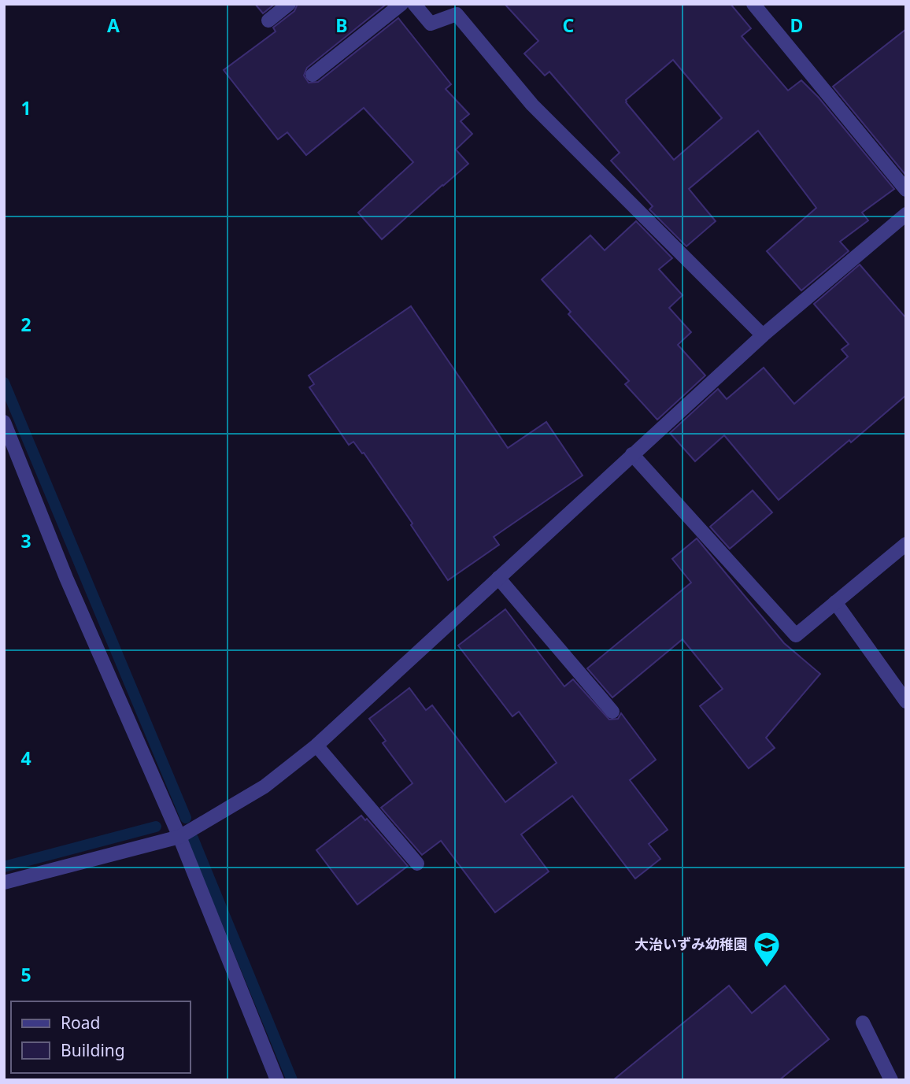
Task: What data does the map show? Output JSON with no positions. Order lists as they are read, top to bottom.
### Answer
{
  "places": {
    "school or university": ["大治いずみ幼稚園"]
  },
  "legend": ["Road", "Building"],
  "grid": {
    "columns": [
      "A",
      "B",
      "C",
      "D"
    ],
    "rows": [
      "1",
      "2",
      "3",
      "4",
      "5"
    ]
  }
}
